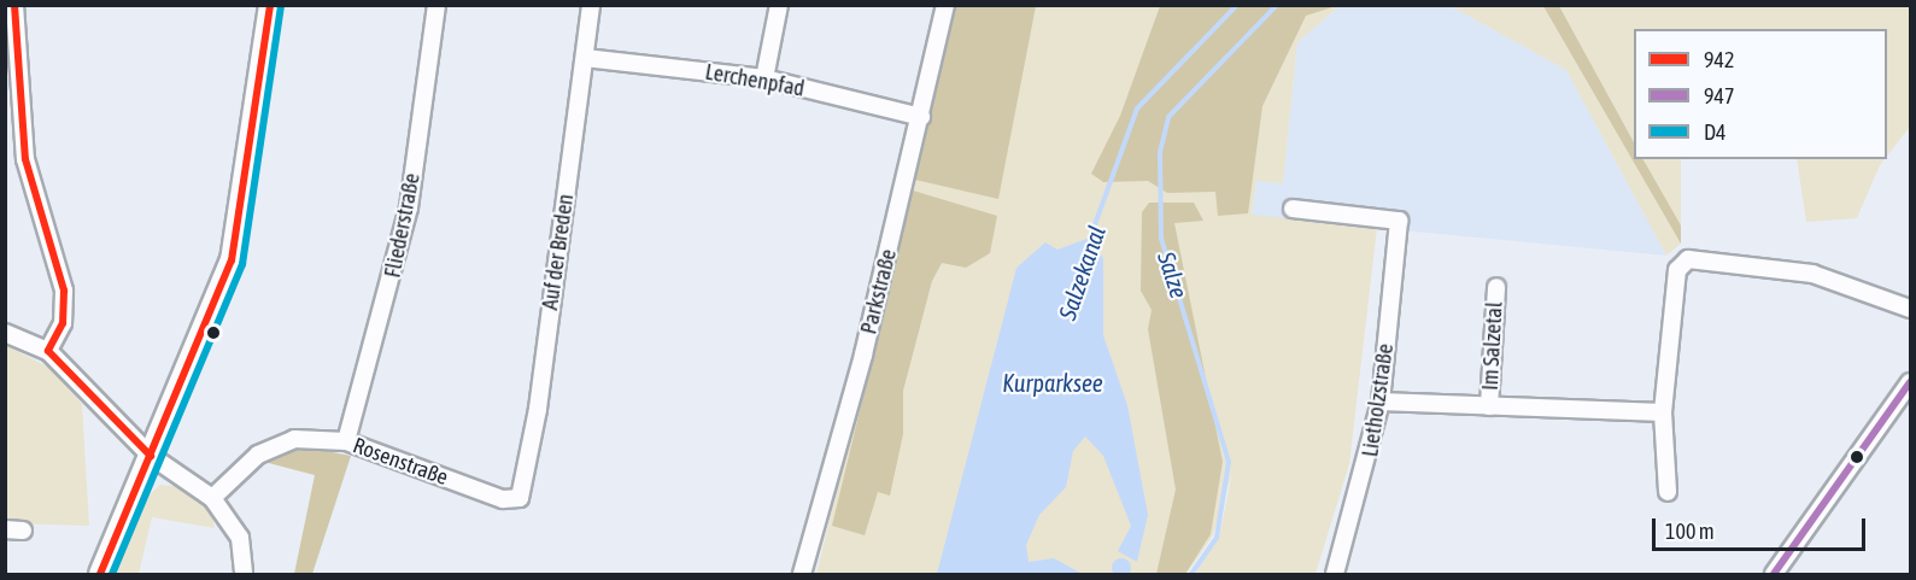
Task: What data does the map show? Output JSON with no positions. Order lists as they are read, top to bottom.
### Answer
{
  "streets": {
    "street": [
      "Lerchenpfad",
      "Fliederstraße",
      "Auf der Breden",
      "Parkstraße",
      "Im Salzetal",
      "Lietholzstraße",
      "Rosenstraße"
    ]
  },
  "crossings": [
    ["Lerchenpfad", "Auf der Breden"],
    ["Lerchenpfad", "Parkstraße"],
    ["Fliederstraße", "Rosenstraße"],
    ["Auf der Breden", "Rosenstraße"]
  ],
  "water": ["Salzekanal", "Salze", "Kurparksee"],
  "lines": ["transit line 942", "transit line D4", "transit line 947"],
  "legend": ["942", "947", "D4"],
  "scale_bar": "100 m"
}
